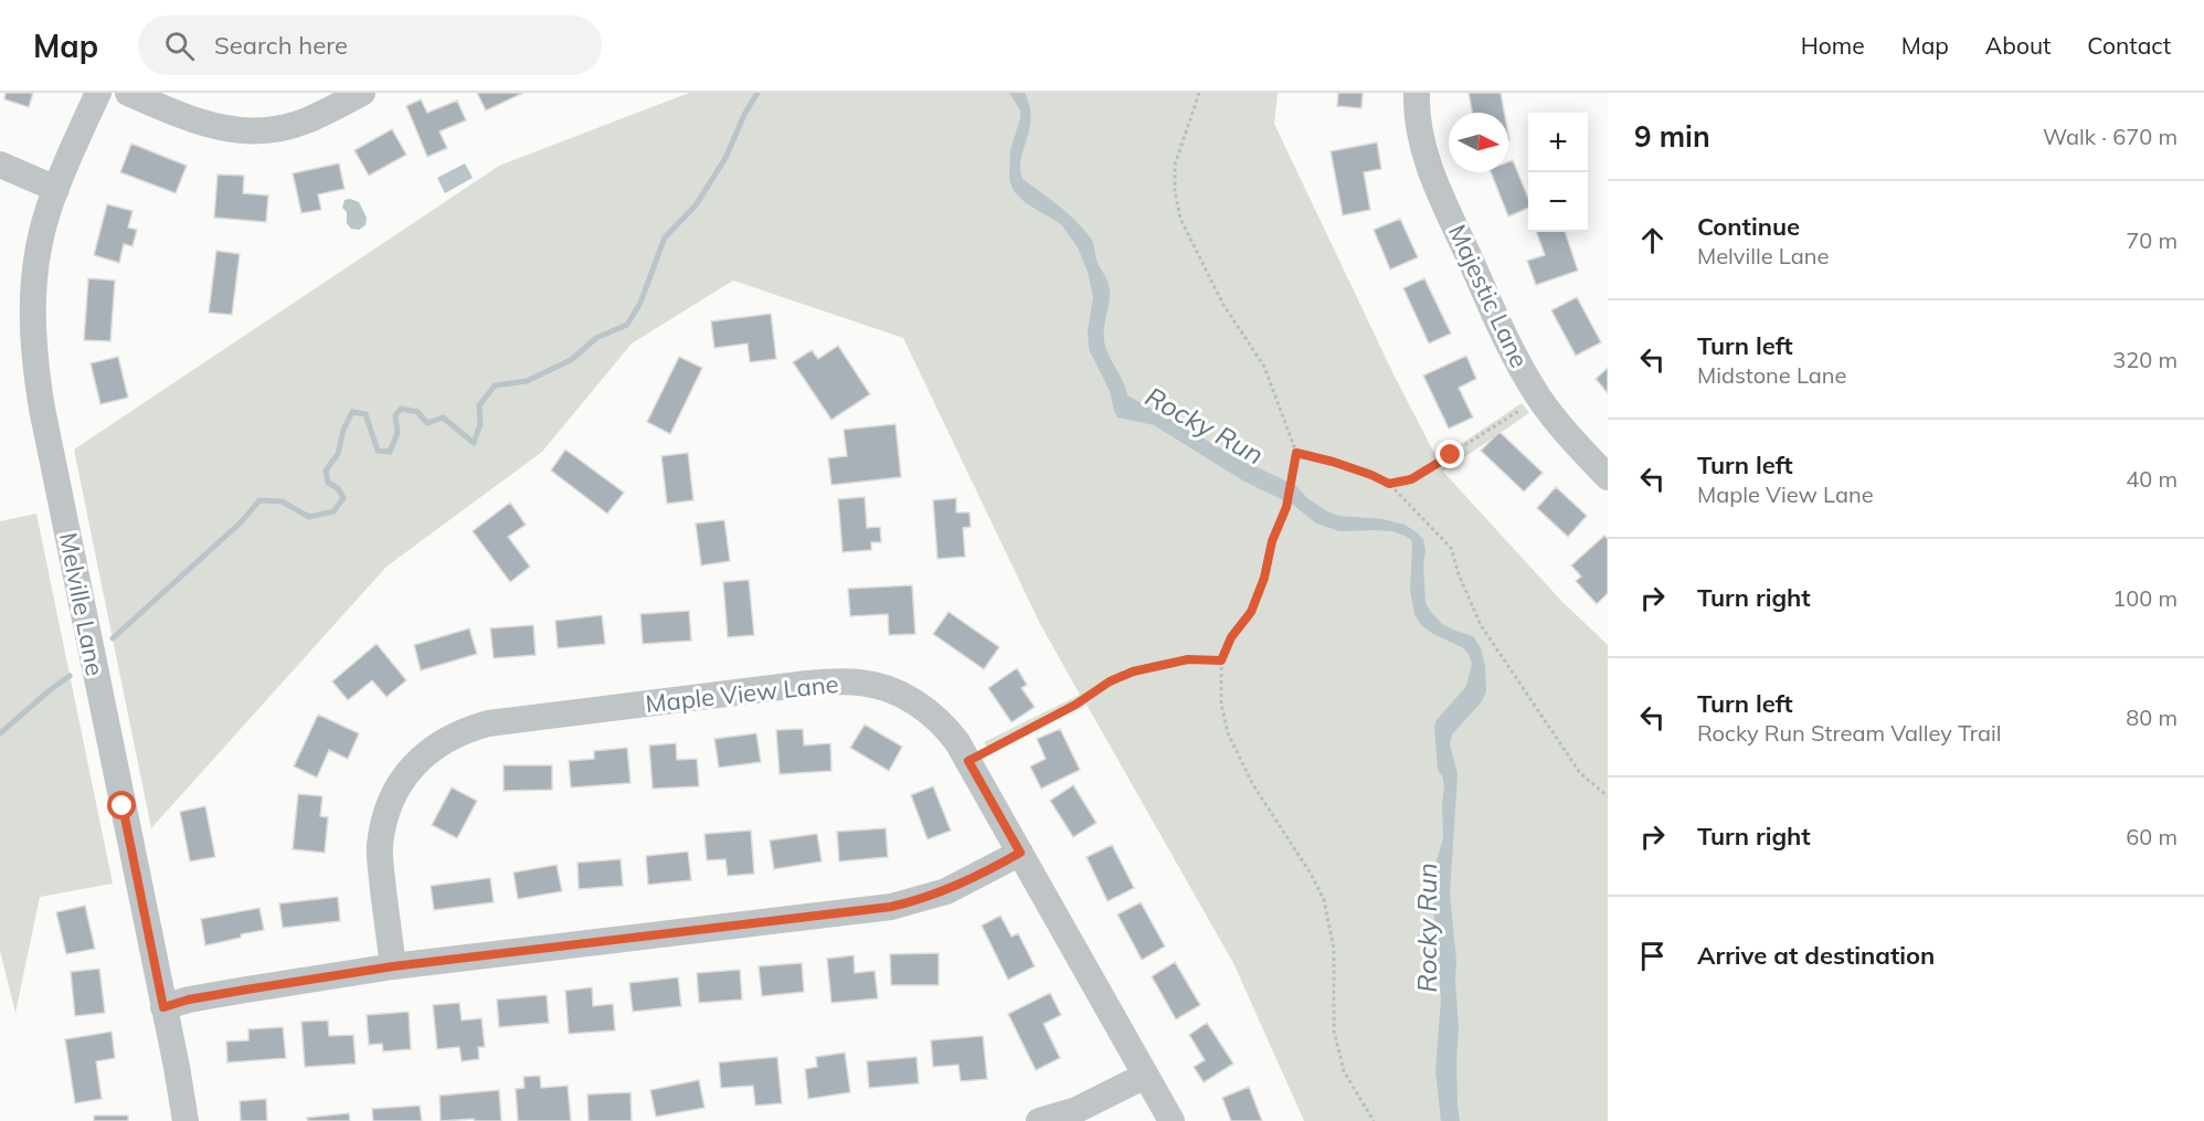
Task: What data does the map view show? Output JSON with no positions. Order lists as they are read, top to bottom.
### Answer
{
  "streets": {
    "street": ["Majestic Lane", "Melville Lane", "Maple View Lane"]
  },
  "water": ["Rocky Run"],
  "north": "right",
  "page": {
    "header": "Map",
    "search": "Search here",
    "nav": [
      "Home",
      "Map",
      "About",
      "Contact"
    ],
    "heading": ["9 min", "Walk · 670 m"],
    "map_buttons": ["+", "−"],
    "list": [
      ["Continue", "Melville Lane", "70 m"],
      ["Turn left", "Midstone Lane", "320 m"],
      ["Turn left", "Maple View Lane", "40 m"],
      ["Turn right", "100 m"],
      ["Turn left", "Rocky Run Stream Valley Trail", "80 m"],
      ["Turn right", "60 m"],
      "Arrive at destination"
    ]
  }
}
